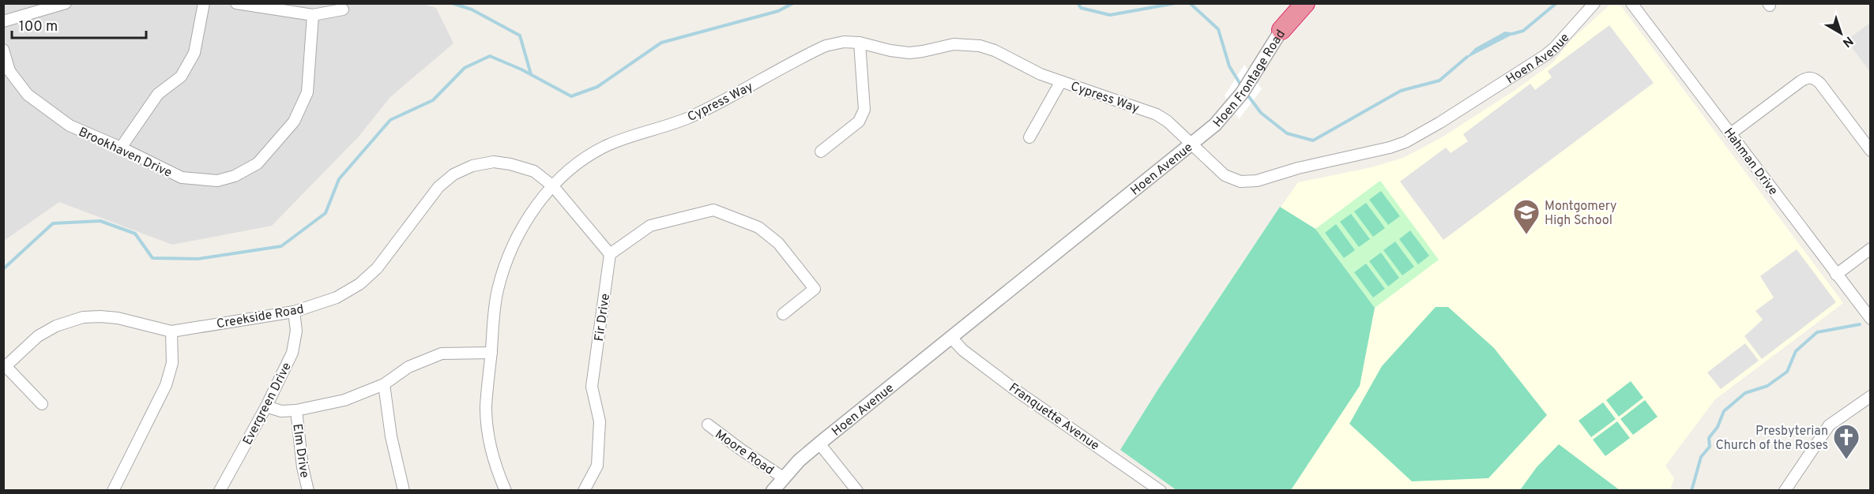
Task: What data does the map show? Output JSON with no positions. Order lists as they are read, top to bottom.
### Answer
{
  "streets": {
    "street": [
      "Hoen Avenue",
      "Hoen Frontage Road",
      "Cypress Way",
      "Brookhaven Drive",
      "Hahman Drive",
      "Creekside Road",
      "Fir Drive",
      "Evergreen Drive",
      "Franquette Avenue",
      "Elm Drive",
      "Moore Road"
    ]
  },
  "crossings": [
    ["Hoen Avenue", "Hoen Frontage Road"],
    ["Hoen Avenue", "Cypress Way"],
    ["Hoen Avenue", "Franquette Avenue"],
    ["Hoen Avenue", "Moore Road"],
    ["Hoen Frontage Road", "Cypress Way"],
    ["Cypress Way", "Creekside Road"],
    ["Creekside Road", "Fir Drive"],
    ["Creekside Road", "Evergreen Drive"]
  ],
  "places": {
    "school or university": ["Montgomery High School"],
    "church": ["Presbyterian Church of the Roses"]
  },
  "scale_bar": "100 m",
  "north": "bottom right"
}
